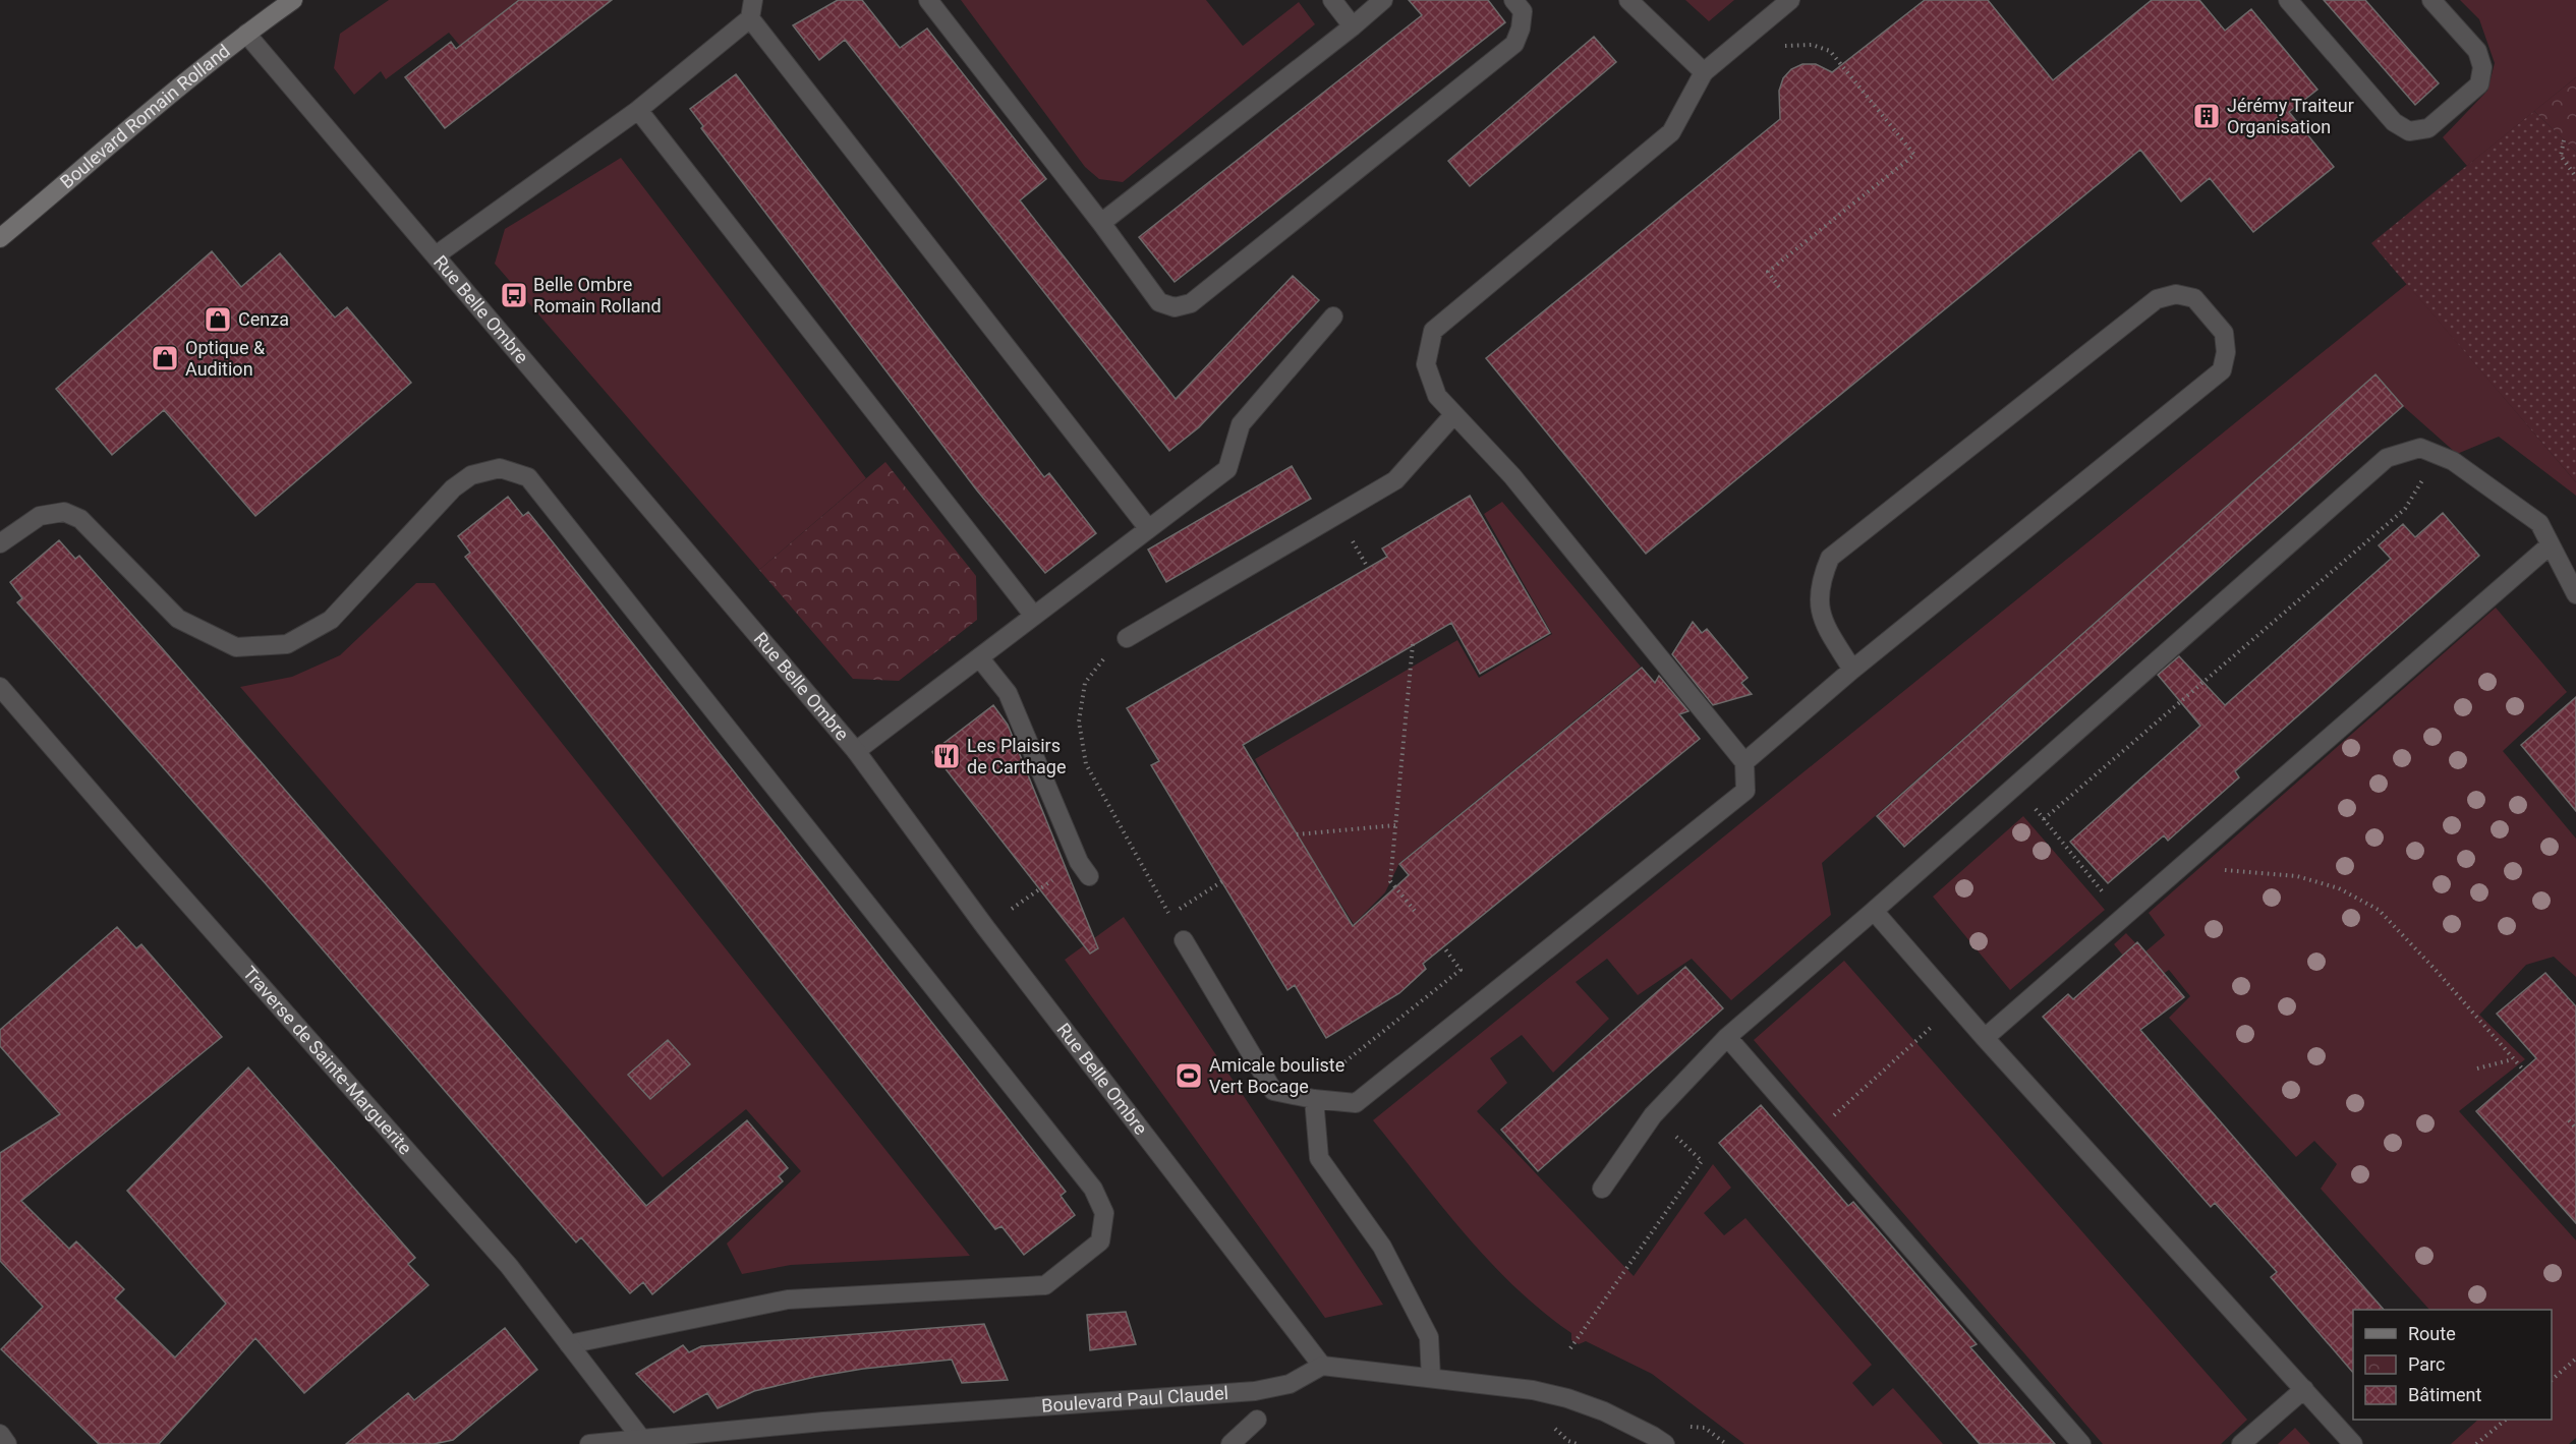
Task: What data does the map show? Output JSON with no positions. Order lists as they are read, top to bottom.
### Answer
{
  "streets": {
    "main road": ["Boulevard Romain Rolland"],
    "street": ["Rue Belle Ombre", "Traverse de Sainte-Marguerite", "Boulevard Paul Claudel"]
  },
  "crossings": [
    ["Boulevard Romain Rolland", "Rue Belle Ombre"],
    ["Rue Belle Ombre", "Boulevard Paul Claudel"],
    ["Traverse de Sainte-Marguerite", "Boulevard Paul Claudel"]
  ],
  "places": {
    "building": ["Jérémy Traiteur Organisation"],
    "bus stop": ["Belle Ombre Romain Rolland"],
    "shop": ["Cenza", "Optique & Audition"],
    "restaurant": ["Les Plaisirs de Carthage"],
    "sports": ["Amicale bouliste Vert Bocage"]
  },
  "legend": ["Route", "Parc", "Bâtiment"]
}
